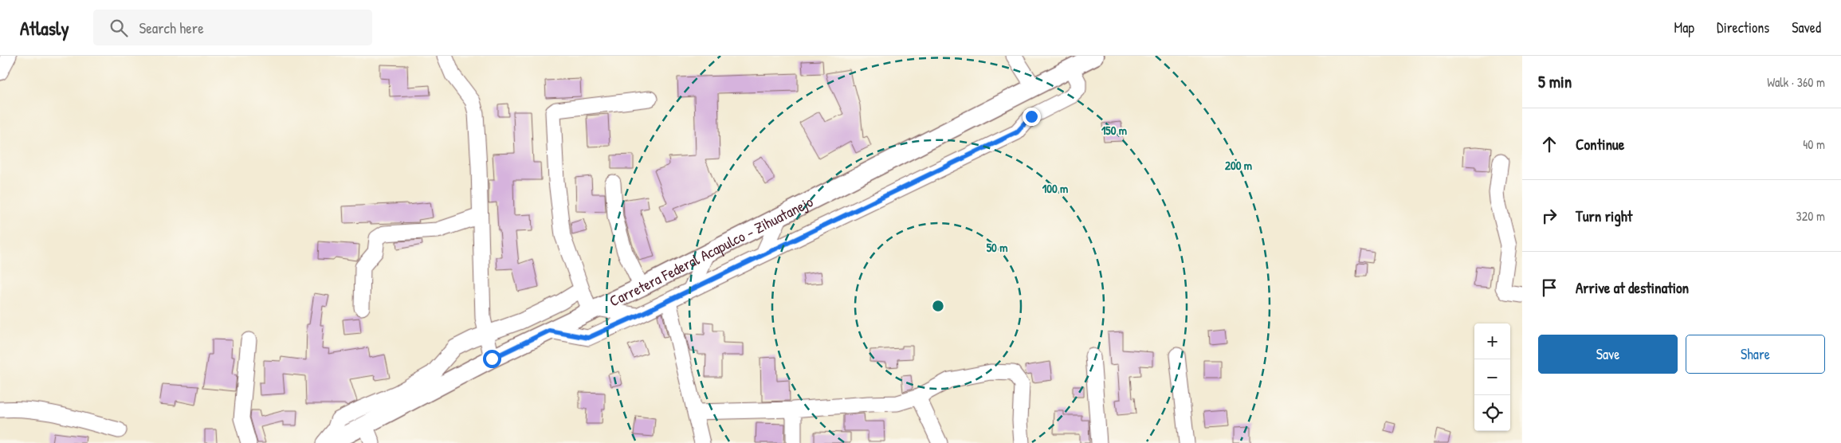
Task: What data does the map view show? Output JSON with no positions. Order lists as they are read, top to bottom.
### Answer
{
  "streets": {
    "main road": ["Carretera Federal Acapulco - Zihuatanejo"]
  },
  "page": {
    "header": "Atlasly",
    "search": "Search here",
    "nav": ["Map", "Directions", "Saved"],
    "heading": ["5 min", "Walk · 360 m"],
    "list": [
      ["Continue", "40 m"],
      ["Turn right", "320 m"],
      "Arrive at destination"
    ],
    "buttons": ["Save", "Share"],
    "map_buttons": ["+", "−"]
  },
  "rings": [
    "150 m",
    "200 m",
    "100 m",
    "50 m"
  ]
}
